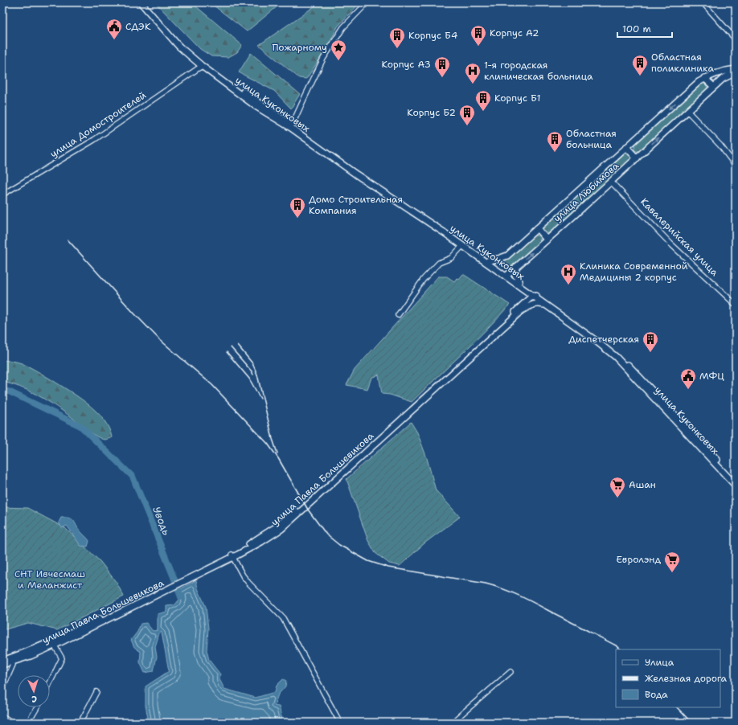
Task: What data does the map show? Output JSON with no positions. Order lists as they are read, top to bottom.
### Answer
{
  "streets": {
    "main road": ["улица Куконковых", "улица Любимова", "улица Павла Большевикова"],
    "street": ["улица Домостроителей", "Кавалерийская улица"]
  },
  "crossings": [
    ["улица Куконковых", "улица Домостроителей"],
    ["улица Куконковых", "улица Любимова"],
    ["улица Куконковых", "улица Павла Большевикова"],
    ["улица Любимова", "Кавалерийская улица"]
  ],
  "water": ["Уводь"],
  "parks": ["СНТ Ивчесмаш и Меланжист"],
  "places": {
    "public building": ["СДЭК", "МФЦ"],
    "building": [
      "Корпус А2",
      "Корпус Б4",
      "Областная поликлиника",
      "Корпус А3",
      "Корпус Б1",
      "Корпус Б2",
      "Областная больница",
      "Домо Строительная Компания",
      "Диспетчерская"
    ],
    "place": ["Пожарному"],
    "hospital": ["1-я городская клиническая больница", "Клиника Современной Медицины 2 корпус"],
    "supermarket": ["Ашан", "Евролэнд"]
  },
  "legend": ["Улица", "Железная дорога", "Вода"],
  "scale_bar": "100 m",
  "north": "bottom"
}
